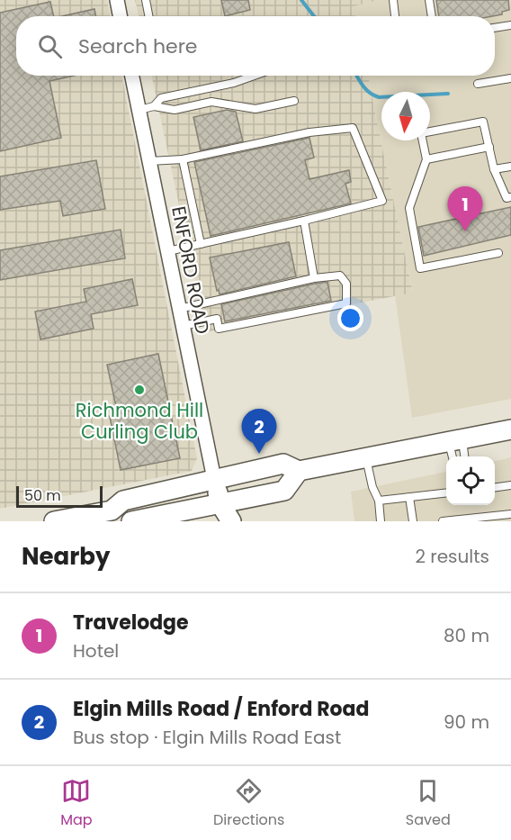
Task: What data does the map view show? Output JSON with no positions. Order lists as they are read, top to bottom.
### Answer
{
  "streets": {
    "street": ["ENFORD ROAD"]
  },
  "places": ["Richmond Hill Curling Club"],
  "scale_bar": "50 m",
  "north": "bottom",
  "page": {
    "search": "Search here",
    "pins": ["1", "2"],
    "scale": "50 m",
    "heading": ["Nearby", "2 results"],
    "list": [
      {
        "mark": "1",
        "name": "Travelodge",
        "note": "Hotel",
        "value": "80 m"
      },
      {
        "mark": "2",
        "name": "Elgin Mills Road / Enford Road",
        "note": "Bus stop · Elgin Mills Road East",
        "value": "90 m"
      }
    ],
    "nav": ["Map", "Directions", "Saved"]
  }
}
